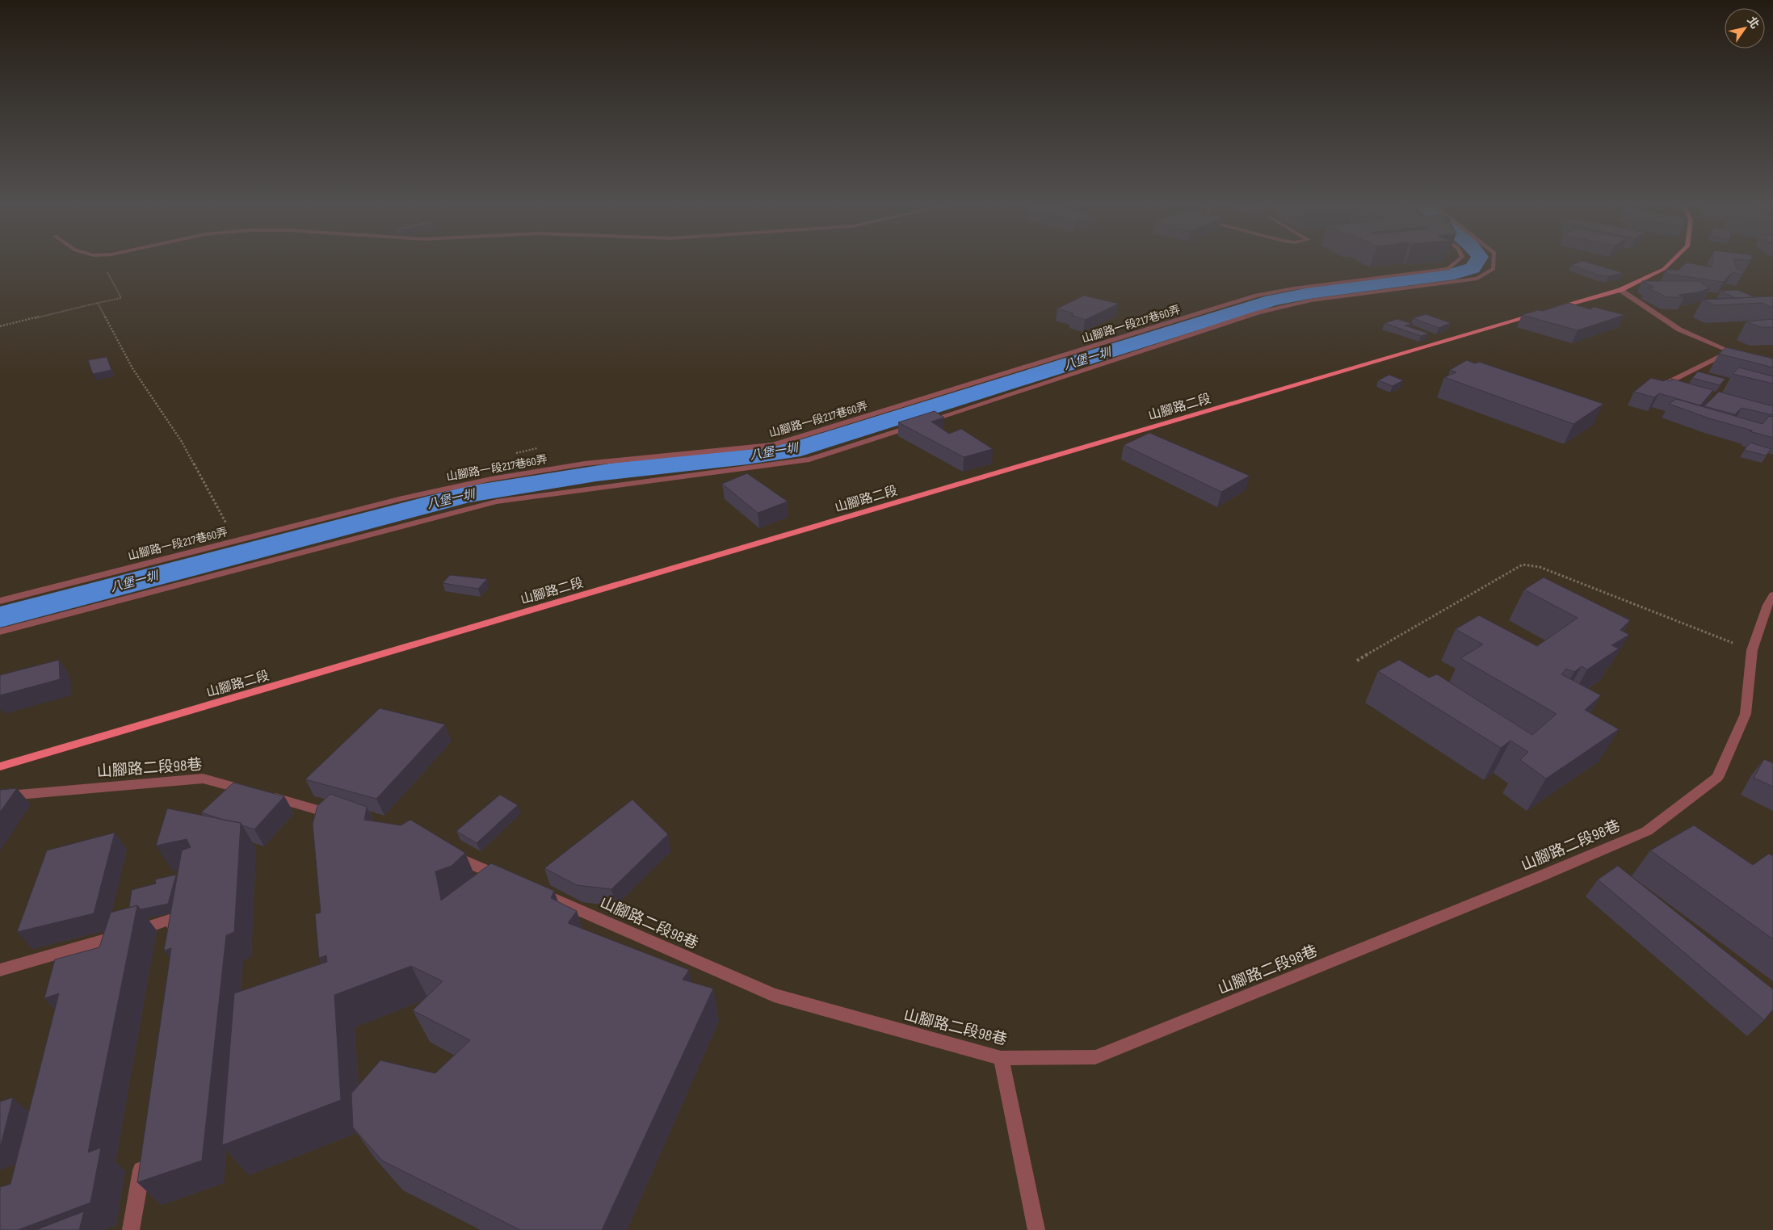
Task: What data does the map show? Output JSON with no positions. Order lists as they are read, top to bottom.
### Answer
{
  "streets": {
    "main road": ["山腳路二段"],
    "lane": ["山腳路一段217巷60弄", "山腳路二段98巷"]
  },
  "water": ["八堡一圳"],
  "north": "top right"
}
